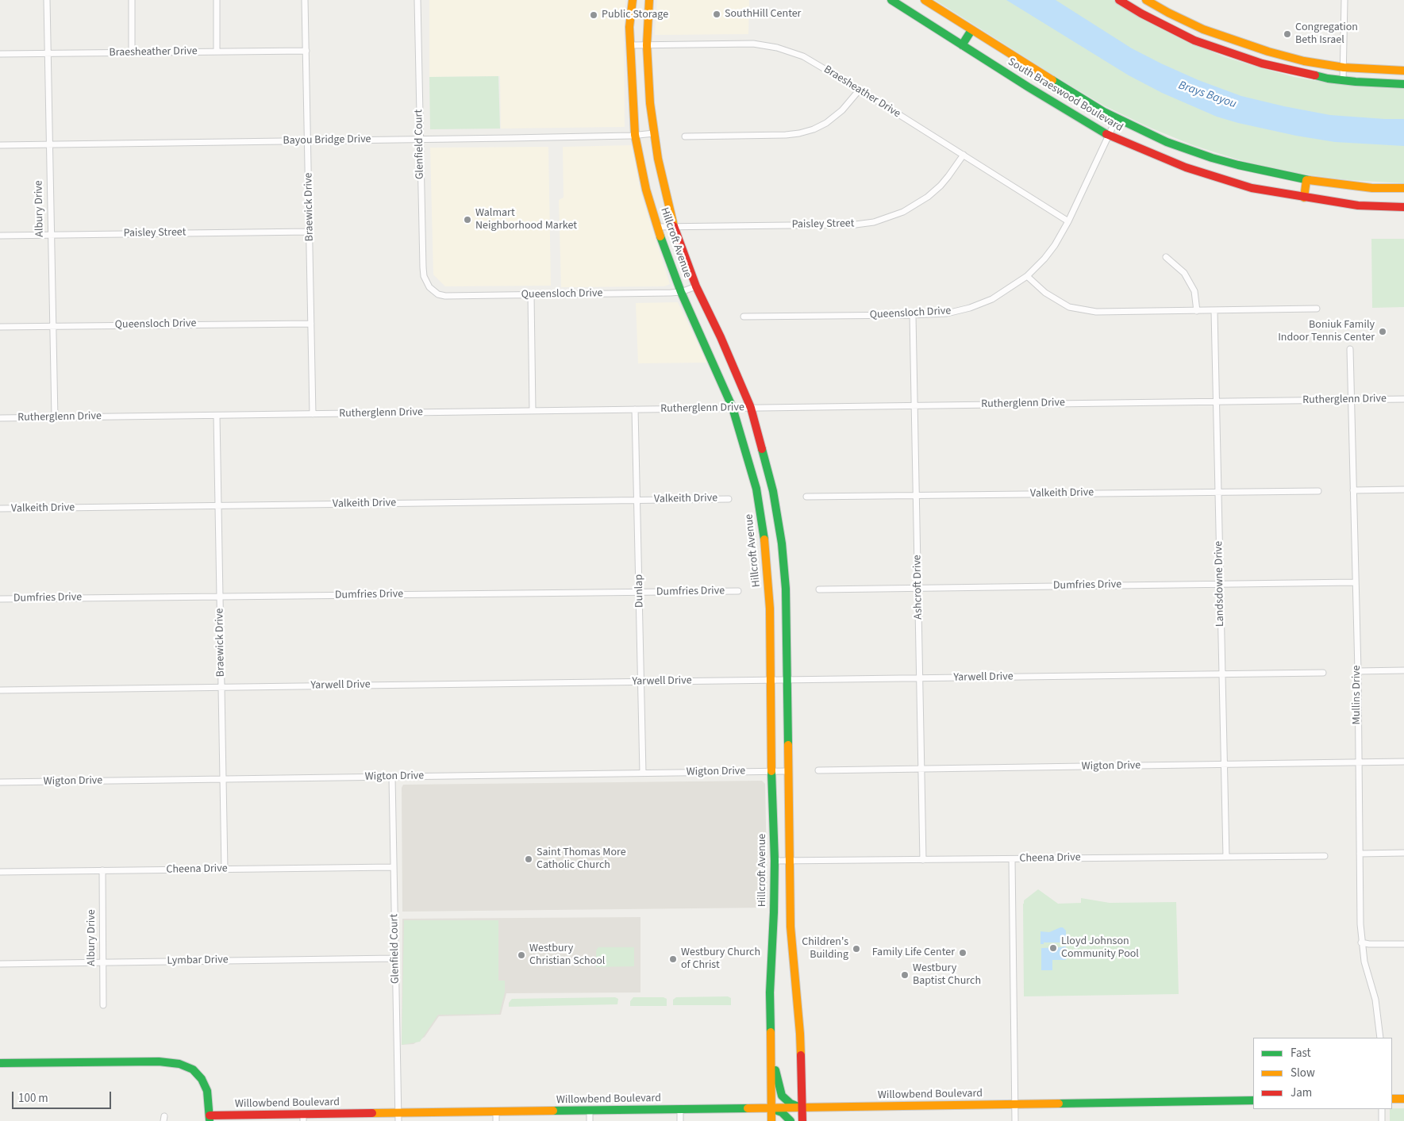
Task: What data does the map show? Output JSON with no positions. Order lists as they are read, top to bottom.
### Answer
{
  "streets": {
    "main road": ["South Braeswood Boulevard", "Hillcroft Avenue", "Willowbend Boulevard"],
    "street": [
      "Braesheather Drive",
      "Bayou Bridge Drive",
      "Glenfield Court",
      "Braewick Drive",
      "Albury Drive",
      "Paisley Street",
      "Queensloch Drive",
      "Rutherglenn Drive",
      "Valkeith Drive",
      "Landsdowne Drive",
      "Dumfries Drive",
      "Ashcroft Drive",
      "Dunlap",
      "Yarwell Drive",
      "Mullins Drive",
      "Wigton Drive",
      "Cheena Drive",
      "Lymbar Drive"
    ]
  },
  "crossings": [
    ["Braesheather Drive", "Braewick Drive"],
    ["Braesheather Drive", "Albury Drive"],
    ["Braesheather Drive", "Paisley Street"],
    ["Braesheather Drive", "Hillcroft Avenue"],
    ["Braesheather Drive", "Queensloch Drive"],
    ["South Braeswood Boulevard", "Queensloch Drive"],
    ["Bayou Bridge Drive", "Glenfield Court"],
    ["Bayou Bridge Drive", "Braewick Drive"],
    ["Bayou Bridge Drive", "Albury Drive"],
    ["Bayou Bridge Drive", "Hillcroft Avenue"],
    ["Glenfield Court", "Queensloch Drive"],
    ["Glenfield Court", "Wigton Drive"],
    ["Glenfield Court", "Cheena Drive"],
    ["Glenfield Court", "Lymbar Drive"],
    ["Glenfield Court", "Willowbend Boulevard"],
    ["Braewick Drive", "Paisley Street"],
    ["Braewick Drive", "Queensloch Drive"],
    ["Braewick Drive", "Rutherglenn Drive"],
    ["Braewick Drive", "Valkeith Drive"],
    ["Braewick Drive", "Dumfries Drive"],
    ["Braewick Drive", "Yarwell Drive"],
    ["Braewick Drive", "Wigton Drive"],
    ["Braewick Drive", "Cheena Drive"],
    ["Albury Drive", "Paisley Street"],
    ["Albury Drive", "Queensloch Drive"],
    ["Albury Drive", "Rutherglenn Drive"],
    ["Albury Drive", "Cheena Drive"],
    ["Albury Drive", "Lymbar Drive"],
    ["Paisley Street", "Hillcroft Avenue"],
    ["Hillcroft Avenue", "Queensloch Drive"],
    ["Hillcroft Avenue", "Rutherglenn Drive"],
    ["Hillcroft Avenue", "Yarwell Drive"],
    ["Hillcroft Avenue", "Wigton Drive"],
    ["Hillcroft Avenue", "Cheena Drive"],
    ["Hillcroft Avenue", "Willowbend Boulevard"],
    ["Queensloch Drive", "Ashcroft Drive"],
    ["Rutherglenn Drive", "Landsdowne Drive"],
    ["Rutherglenn Drive", "Ashcroft Drive"],
    ["Rutherglenn Drive", "Dunlap"],
    ["Rutherglenn Drive", "Mullins Drive"],
    ["Valkeith Drive", "Landsdowne Drive"],
    ["Valkeith Drive", "Ashcroft Drive"],
    ["Valkeith Drive", "Dunlap"],
    ["Landsdowne Drive", "Dumfries Drive"],
    ["Landsdowne Drive", "Yarwell Drive"],
    ["Landsdowne Drive", "Wigton Drive"],
    ["Landsdowne Drive", "Cheena Drive"],
    ["Dumfries Drive", "Ashcroft Drive"],
    ["Dumfries Drive", "Dunlap"],
    ["Dumfries Drive", "Mullins Drive"],
    ["Ashcroft Drive", "Yarwell Drive"],
    ["Ashcroft Drive", "Wigton Drive"],
    ["Ashcroft Drive", "Cheena Drive"],
    ["Dunlap", "Yarwell Drive"],
    ["Dunlap", "Wigton Drive"],
    ["Mullins Drive", "Wigton Drive"]
  ],
  "water": ["Brays Bayou"],
  "places": [
    "SouthHill Center",
    "Public Storage",
    "Congregation Beth Israel",
    "Walmart Neighborhood Market",
    "Boniuk Family Indoor Tennis Center",
    "Saint Thomas More Catholic Church",
    "Lloyd Johnson Community Pool",
    "Children's Building",
    "Family Life Center",
    "Westbury Christian School",
    "Westbury Church of Christ",
    "Westbury Baptist Church"
  ],
  "legend": ["Fast", "Slow", "Jam"],
  "scale_bar": "100 m"
}
